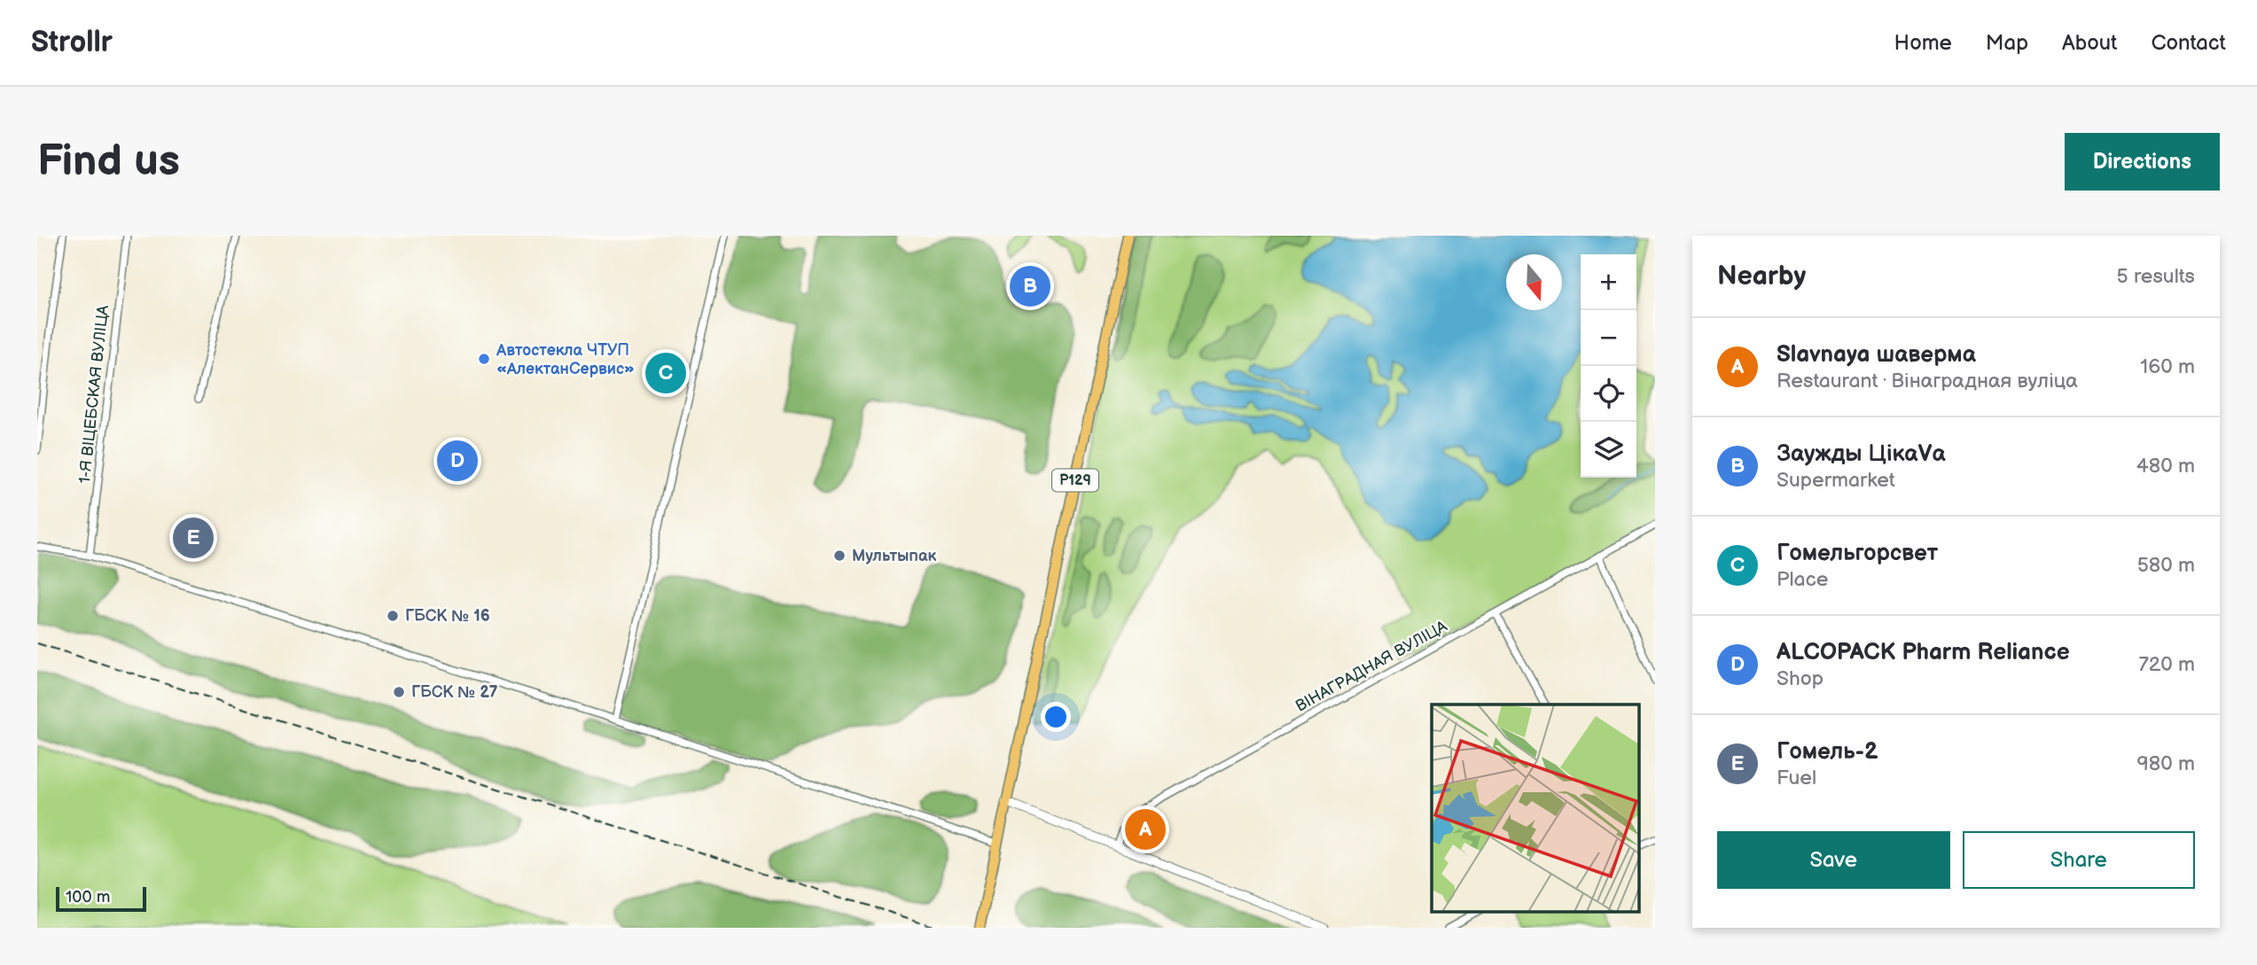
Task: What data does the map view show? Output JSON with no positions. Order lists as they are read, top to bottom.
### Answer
{
  "streets": {
    "main road": ["Р129"],
    "street": ["1-Я ВІЦЕБСКАЯ ВУЛІЦА", "ВІНАГРАДНАЯ ВУЛІЦА"]
  },
  "places": [
    "Автостекла ЧТУП «АлектанСервис»",
    "Мультыпак",
    "ГБСК № 16",
    "ГБСК № 27"
  ],
  "scale_bar": "100 m",
  "north": "bottom",
  "page": {
    "header": "Strollr",
    "nav": [
      "Home",
      "Map",
      "About",
      "Contact"
    ],
    "buttons": [
      "Directions",
      ["Save", "Share"]
    ],
    "title": "Find us",
    "heading": ["Nearby", "5 results"],
    "map_buttons": ["+", "−"],
    "pins": [
      "B",
      "C",
      "D",
      "E",
      "A"
    ],
    "list": [
      {
        "mark": "A",
        "name": "Slavnaya шаверма",
        "note": "Restaurant · Вінаградная вуліца",
        "value": "160 m"
      },
      {
        "mark": "B",
        "name": "Заужды ЦікаVа",
        "note": "Supermarket",
        "value": "480 m"
      },
      {
        "mark": "C",
        "name": "Гомельгорсвет",
        "note": "Place",
        "value": "580 m"
      },
      {
        "mark": "D",
        "name": "ALCOPACK Pharm Reliance",
        "note": "Shop",
        "value": "720 m"
      },
      {
        "mark": "E",
        "name": "Гомель-2",
        "note": "Fuel",
        "value": "980 m"
      }
    ],
    "scale": "100 m"
  }
}
